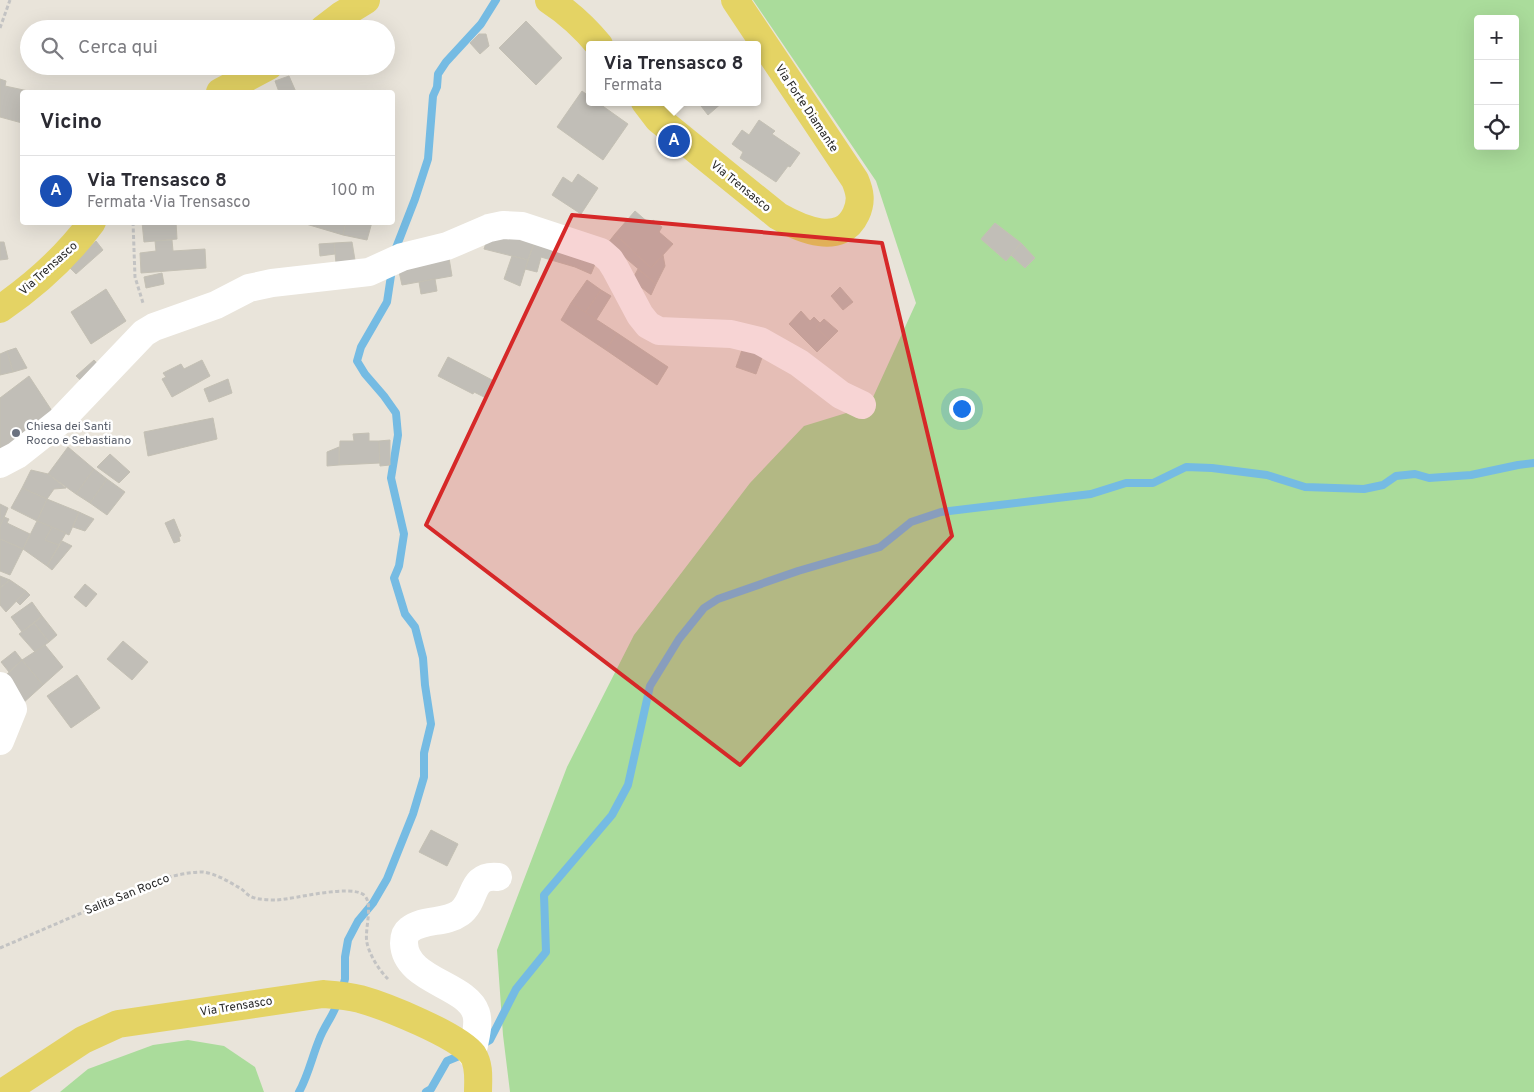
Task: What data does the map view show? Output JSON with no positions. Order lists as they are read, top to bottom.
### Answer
{
  "streets": {
    "main road": ["Via Forte Diamante", "Via Trensasco"],
    "path": ["Salita San Rocco"]
  },
  "crossings": [
    ["Via Forte Diamante", "Via Trensasco"]
  ],
  "places": ["Chiesa dei Santi Rocco e Sebastiano"],
  "page": {
    "map_buttons": ["+", "−"],
    "search": "Cerca qui",
    "popup": ["Via Trensasco 8", "Fermata"],
    "heading": "Vicino",
    "pins": "A",
    "list": [
      {
        "mark": "A",
        "name": "Via Trensasco 8",
        "note": "Fermata · Via Trensasco",
        "value": "100 m"
      }
    ]
  }
}
